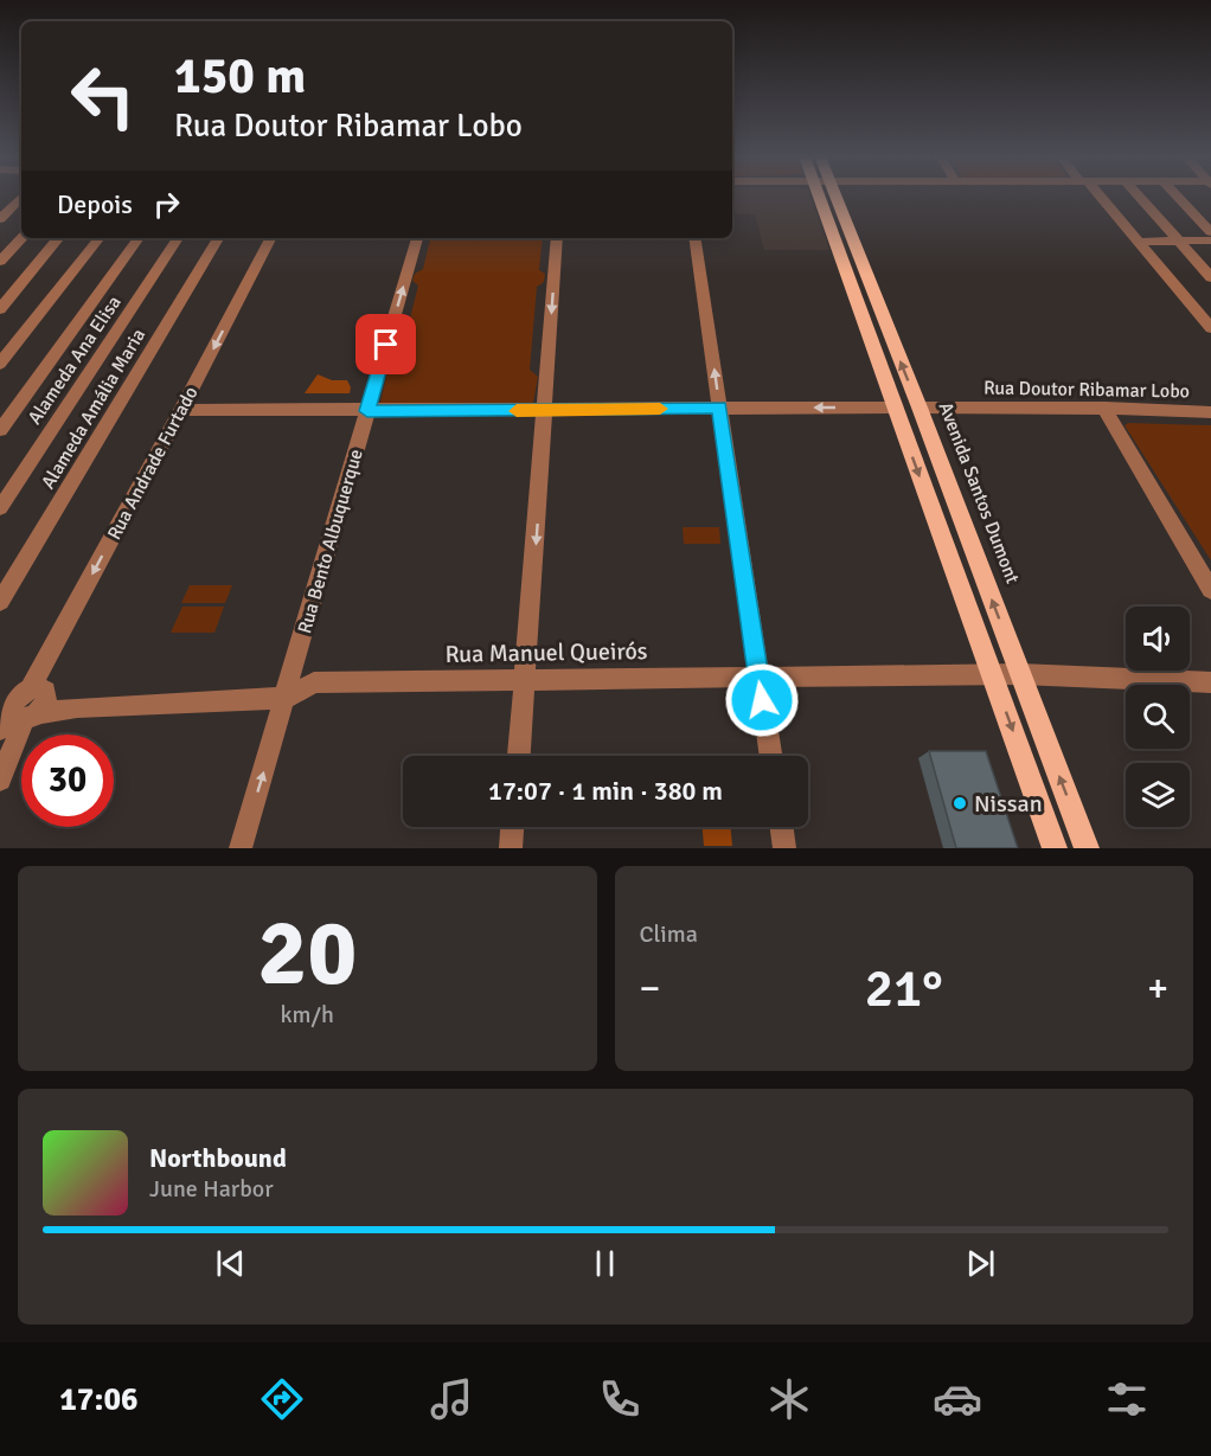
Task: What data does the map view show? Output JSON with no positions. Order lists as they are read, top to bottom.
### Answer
{
  "streets": {
    "main road": ["Avenida Santos Dumont"],
    "street": [
      "Alameda Ana Elisa",
      "Rua Doutor Ribamar Lobo",
      "Alameda Amália Maria",
      "Rua Andrade Furtado",
      "Rua Bento Albuquerque",
      "Rua Manuel Queirós"
    ]
  },
  "crossings": [
    ["Rua Doutor Ribamar Lobo", "Avenida Santos Dumont"],
    ["Rua Andrade Furtado", "Rua Manuel Queirós"],
    ["Avenida Santos Dumont", "Rua Manuel Queirós"],
    ["Rua Bento Albuquerque", "Rua Manuel Queirós"]
  ],
  "one_way": ["Rua Bento Albuquerque"],
  "places": ["Nissan"],
  "page": {
    "turn": ["150 m", "Rua Doutor Ribamar Lobo"],
    "then": "Depois",
    "limit": "30",
    "trip": "17:07 · 1 min · 380 m",
    "tile": [
      ["20", "km/h"],
      "Clima"
    ],
    "heat": ["−", "21°", "+"],
    "song": ["Northbound", "June Harbor"],
    "tabs": "17:06"
  }
}
